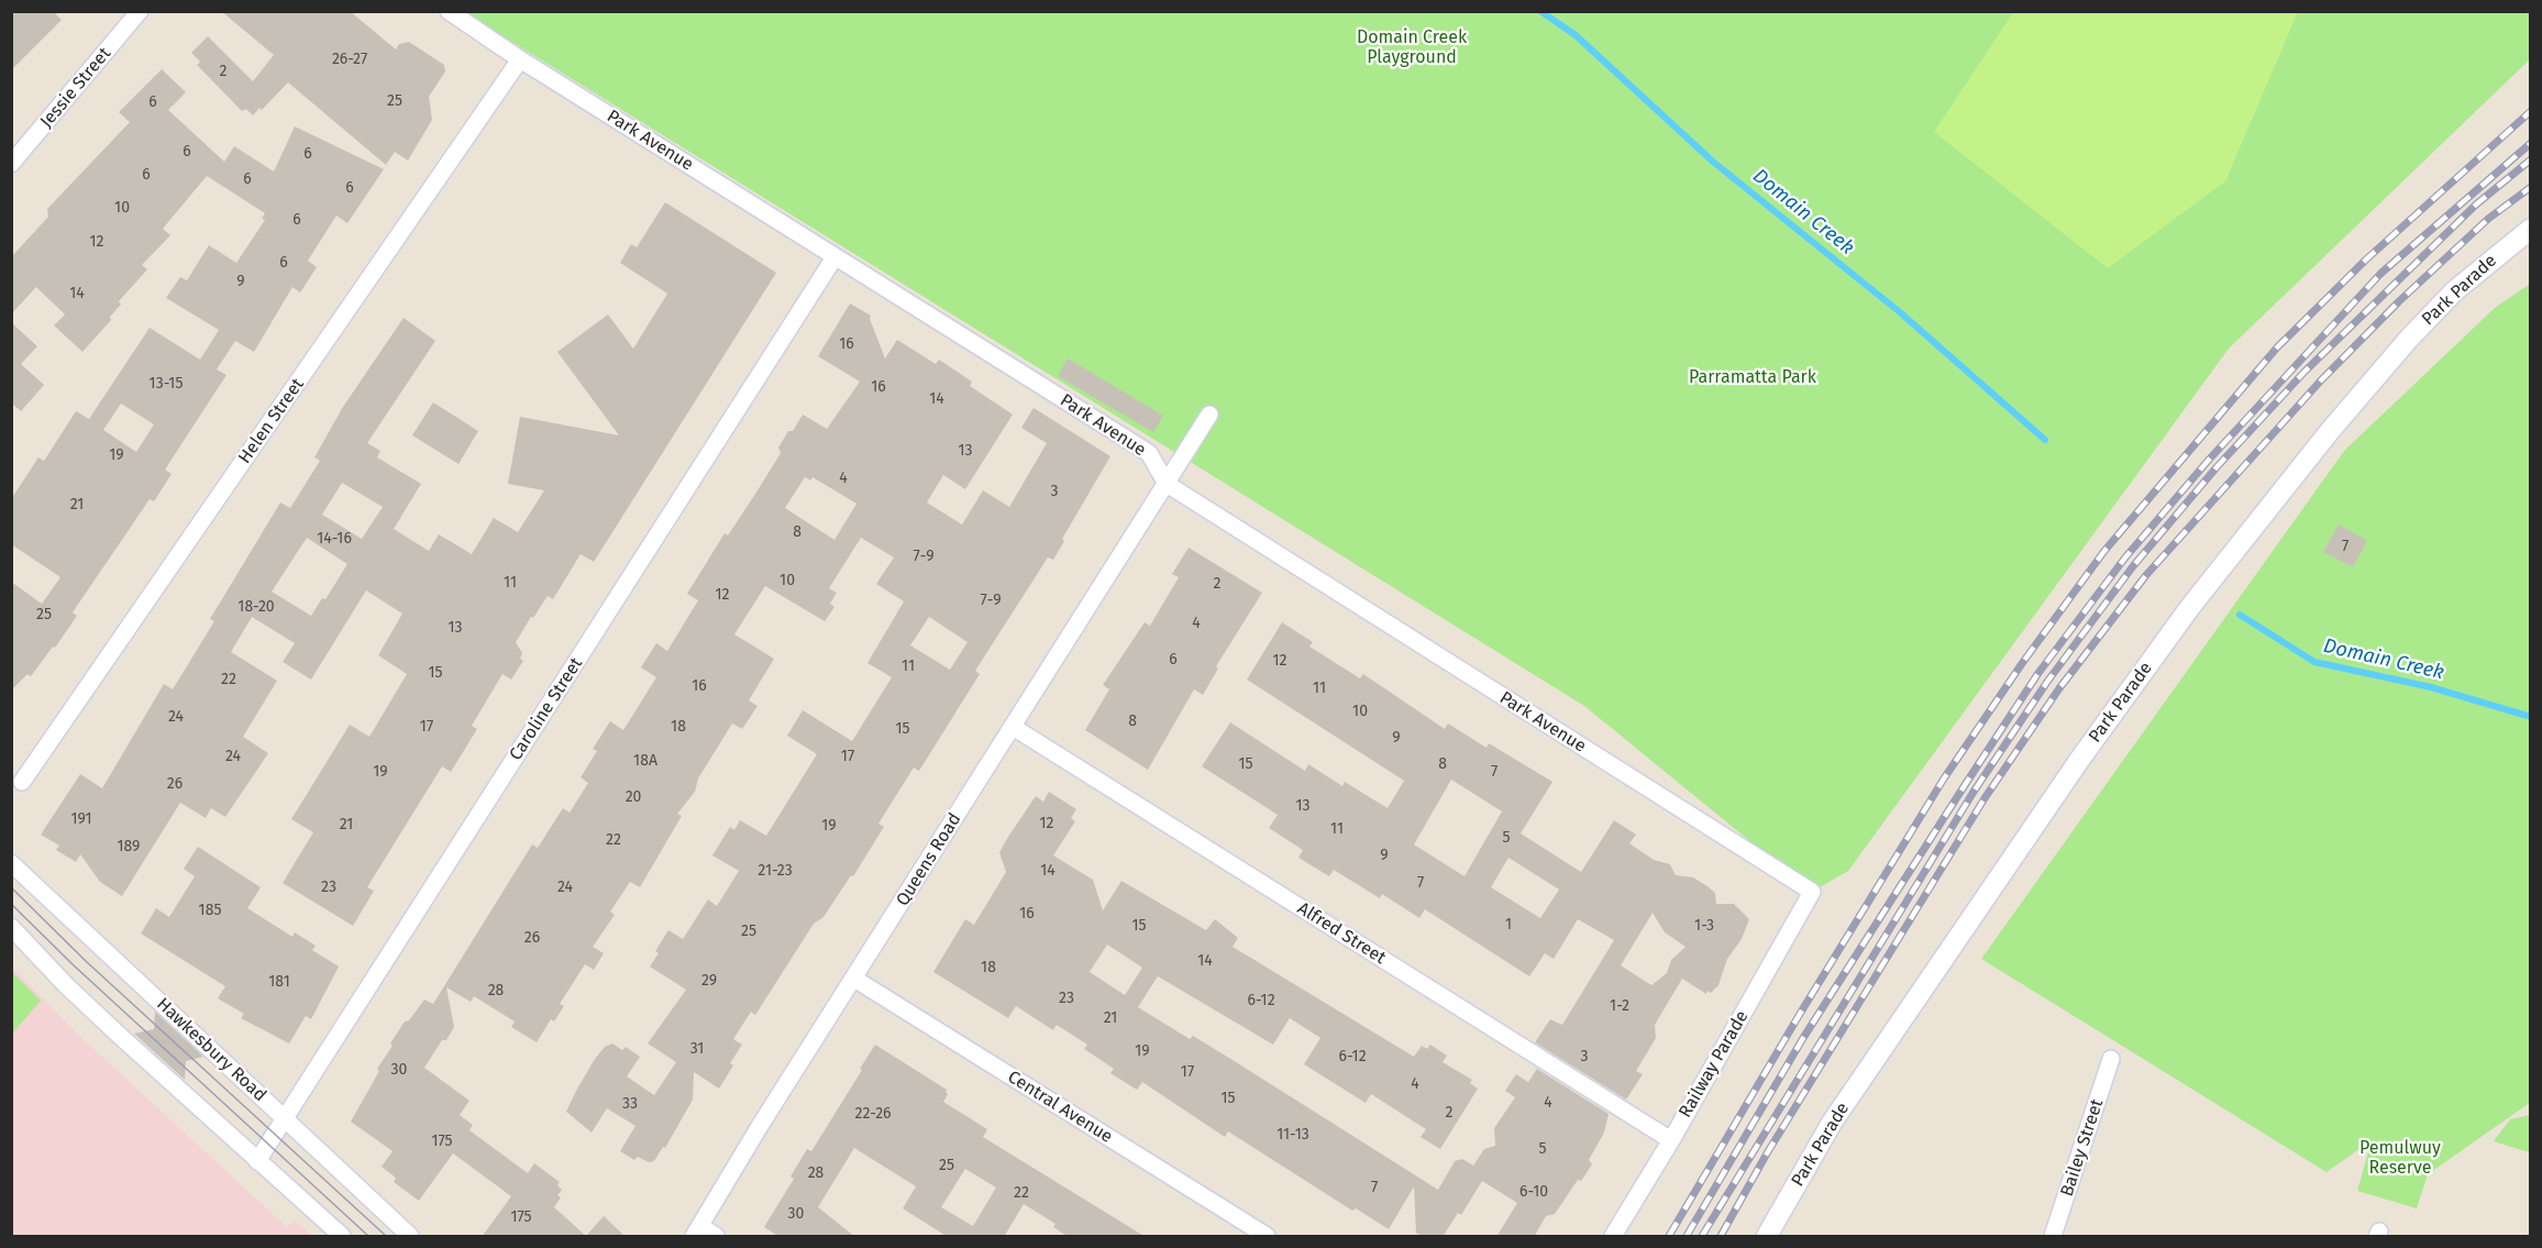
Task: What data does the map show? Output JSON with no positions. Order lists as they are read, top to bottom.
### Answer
{
  "streets": {
    "street": [
      "Jessie Street",
      "Park Avenue",
      "Park Parade",
      "Helen Street",
      "Caroline Street",
      "Queens Road",
      "Alfred Street",
      "Hawkesbury Road",
      "Railway Parade",
      "Central Avenue",
      "Bailey Street"
    ]
  },
  "crossings": [
    ["Park Avenue", "Helen Street"],
    ["Park Avenue", "Caroline Street"],
    ["Park Avenue", "Queens Road"],
    ["Park Avenue", "Railway Parade"],
    ["Caroline Street", "Hawkesbury Road"],
    ["Queens Road", "Alfred Street"],
    ["Queens Road", "Central Avenue"],
    ["Alfred Street", "Railway Parade"]
  ],
  "water": ["Domain Creek"],
  "parks": ["Domain Creek Playground", "Parramatta Park", "Pemulwuy Reserve"],
  "house_numbers": [
    "26-27",
    "2",
    "25",
    "6",
    "6",
    "6",
    "6",
    "6",
    "6",
    "10",
    "6",
    "12",
    "6",
    "9",
    "14",
    "16",
    "13-15",
    "16",
    "14",
    "13",
    "19",
    "4",
    "3",
    "21",
    "8",
    "14-16",
    "7",
    "7-9",
    "10",
    "11",
    "2",
    "12",
    "7-9",
    "18-20",
    "25",
    "4",
    "13",
    "6",
    "12",
    "11",
    "15",
    "22",
    "16",
    "11",
    "10",
    "24",
    "8",
    "17",
    "18",
    "15",
    "9",
    "24",
    "17",
    "18A",
    "15",
    "8",
    "19",
    "7",
    "26",
    "20",
    "13",
    "191",
    "12",
    "21",
    "19",
    "11",
    "5",
    "22",
    "189",
    "9",
    "21-23",
    "14",
    "7",
    "23",
    "24",
    "185",
    "16",
    "1",
    "15",
    "1-3",
    "25",
    "26",
    "14",
    "18",
    "29",
    "181",
    "28",
    "23",
    "6-12",
    "1-2",
    "21",
    "31",
    "19",
    "6-12",
    "3",
    "30",
    "17",
    "4",
    "15",
    "4",
    "33",
    "2",
    "22-26",
    "11-13",
    "175",
    "5",
    "25",
    "28",
    "7",
    "6-10",
    "22",
    "30",
    "175"
  ]
}
